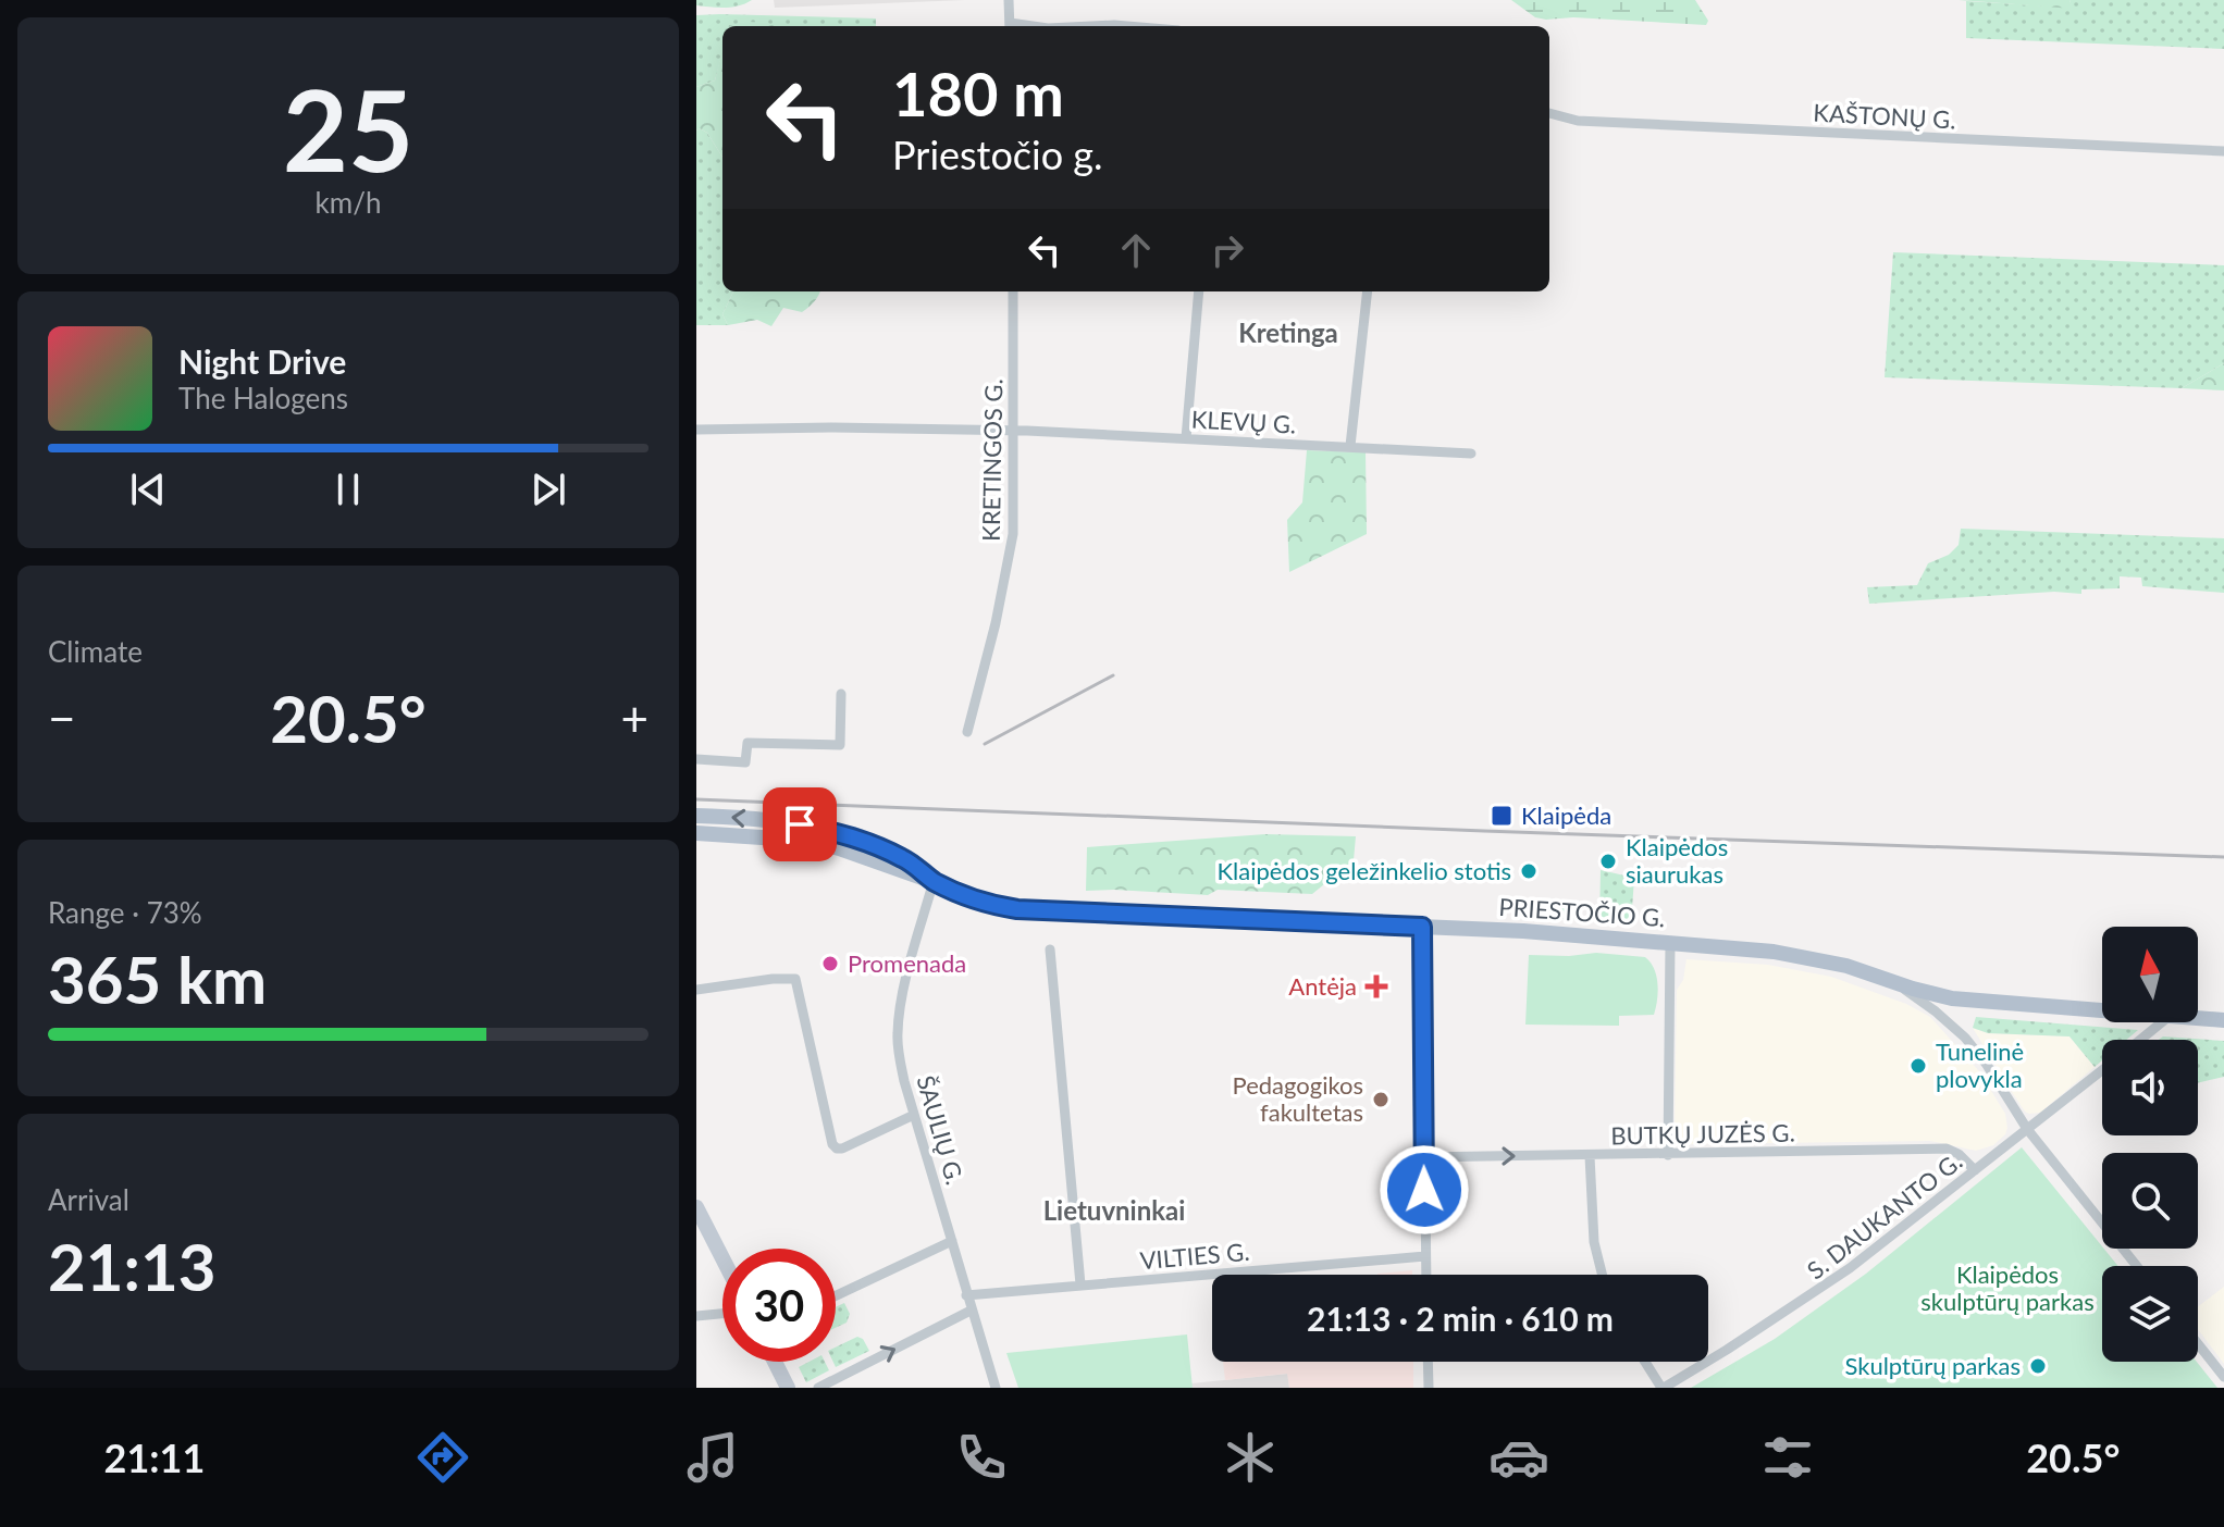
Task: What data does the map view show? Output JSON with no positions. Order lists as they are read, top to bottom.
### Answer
{
  "streets": {
    "main road": ["PRIESTOČIO G."],
    "street": [
      "KAŠTONŲ G.",
      "KLEVŲ G.",
      "KRETINGOS G.",
      "ŠAULIŲ G.",
      "BUTKŲ JUZĖS G.",
      "S. DAUKANTO G.",
      "VILTIES G."
    ]
  },
  "crossings": [
    ["KLEVŲ G.", "KRETINGOS G."],
    ["PRIESTOČIO G.", "ŠAULIŲ G."],
    ["ŠAULIŲ G.", "VILTIES G."],
    ["BUTKŲ JUZĖS G.", "S. DAUKANTO G."]
  ],
  "districts": ["Kretinga", "Lietuvninkai"],
  "parks": ["Klaipėdos skulptūrų parkas"],
  "places": {
    "transit": ["Klaipėda"],
    "other": [
      "Klaipėdos siaurukas",
      "Klaipėdos geležinkelio stotis",
      "Promenada",
      "Tunelinė plovykla",
      "Pedagogikos fakultetas",
      "Skulptūrų parkas"
    ],
    "health": ["Antėja"]
  },
  "north": "top",
  "page": {
    "tile": [
      ["25", "km/h"],
      "Climate",
      ["Range · 73%", "365 km"],
      ["Arrival", "21:13"]
    ],
    "turn": ["180 m", "Priestočio g."],
    "song": ["Night Drive", "The Halogens"],
    "heat": ["−", "20.5°", "+"],
    "limit": "30",
    "trip": "21:13 · 2 min · 610 m",
    "tabs": ["21:11", "20.5°"]
  }
}
